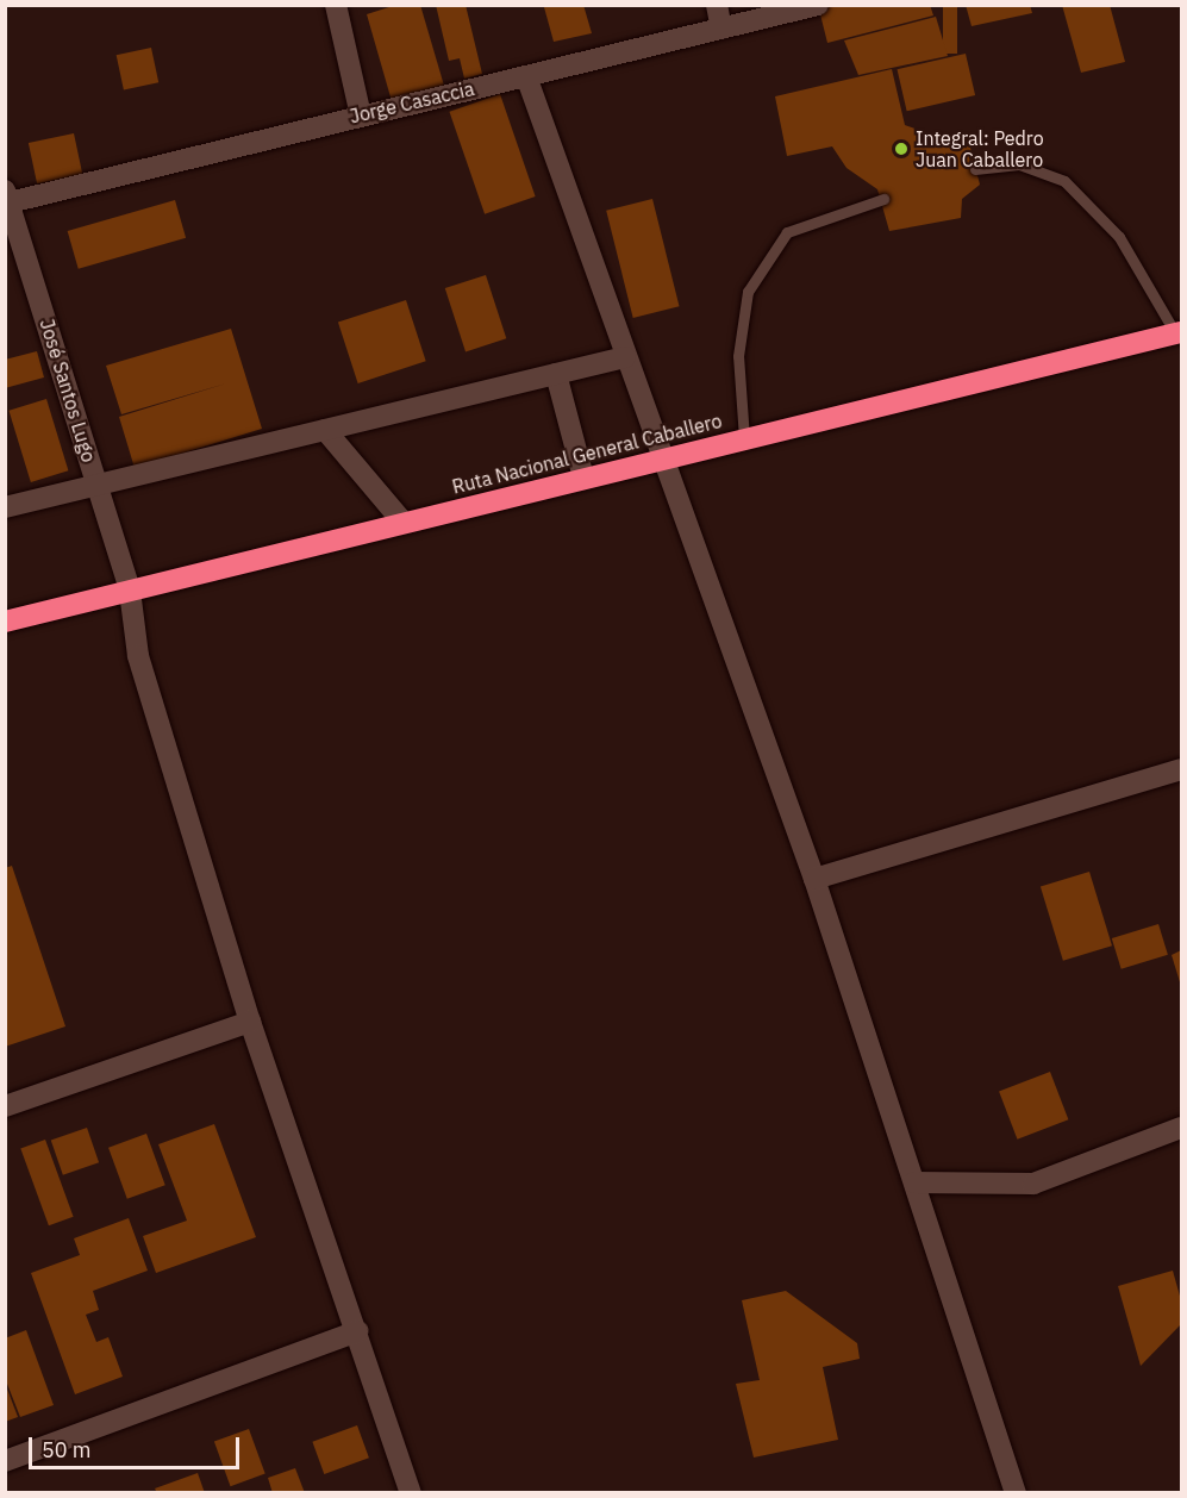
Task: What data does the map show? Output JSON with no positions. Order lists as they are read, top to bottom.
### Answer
{
  "streets": {
    "highway": ["Ruta Nacional General Caballero"],
    "street": ["Jorge Casaccia", "José Santos Lugo"]
  },
  "crossings": [
    ["Jorge Casaccia", "José Santos Lugo"],
    ["José Santos Lugo", "Ruta Nacional General Caballero"]
  ],
  "places": ["Integral: Pedro Juan Caballero"],
  "scale_bar": "50 m"
}
